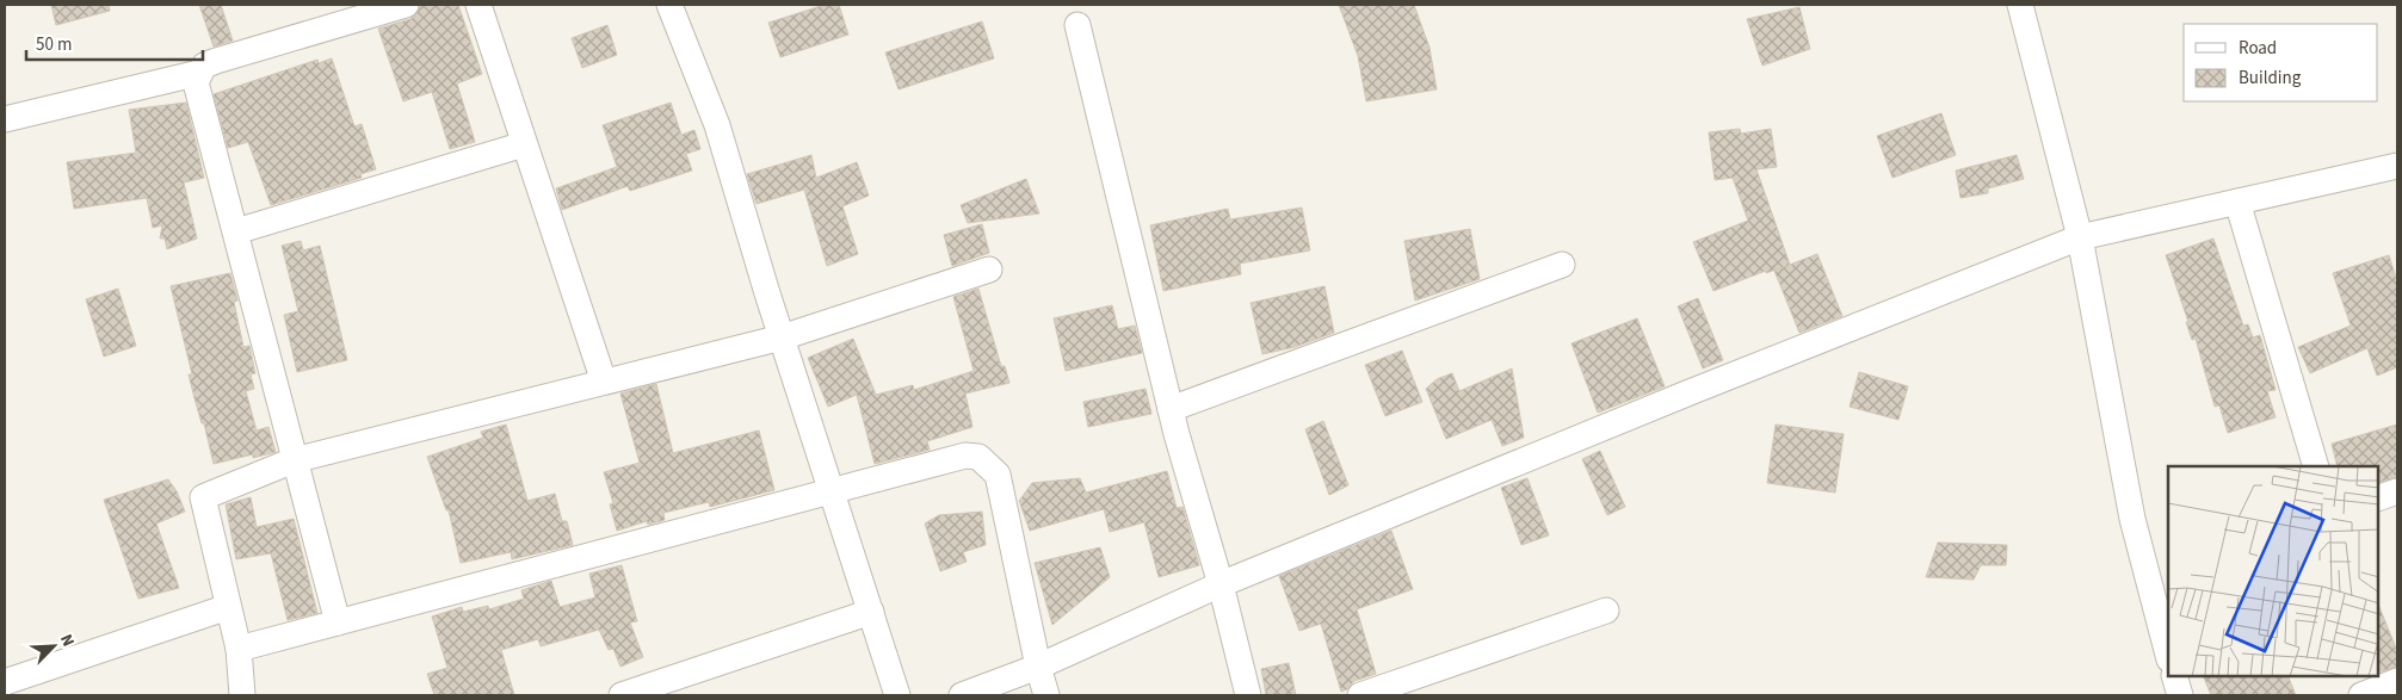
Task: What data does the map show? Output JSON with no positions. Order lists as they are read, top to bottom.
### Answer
{
  "legend": ["Road", "Building"],
  "scale_bar": "50 m",
  "north": "top right"
}
